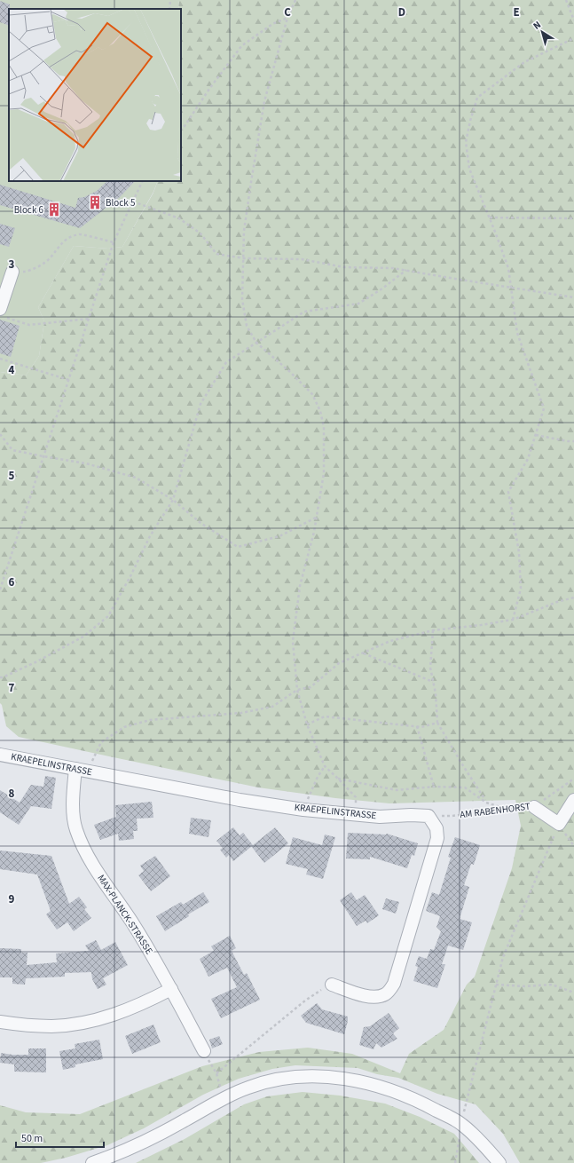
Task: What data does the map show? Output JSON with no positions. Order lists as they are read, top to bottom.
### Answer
{
  "streets": {
    "street": ["KRAEPELINSTRASSE", "MAX-PLANCK-STRASSE"],
    "path": ["AM RABENHORST"]
  },
  "crossings": [
    ["KRAEPELINSTRASSE", "AM RABENHORST"],
    ["KRAEPELINSTRASSE", "MAX-PLANCK-STRASSE"]
  ],
  "places": {
    "building": ["Block 5", "Block 6"]
  },
  "scale_bar": "50 m",
  "north": "top left",
  "grid": {
    "columns": ["C", "D", "E"],
    "rows": [
      "3",
      "4",
      "5",
      "6",
      "7",
      "8",
      "9"
    ]
  }
}
